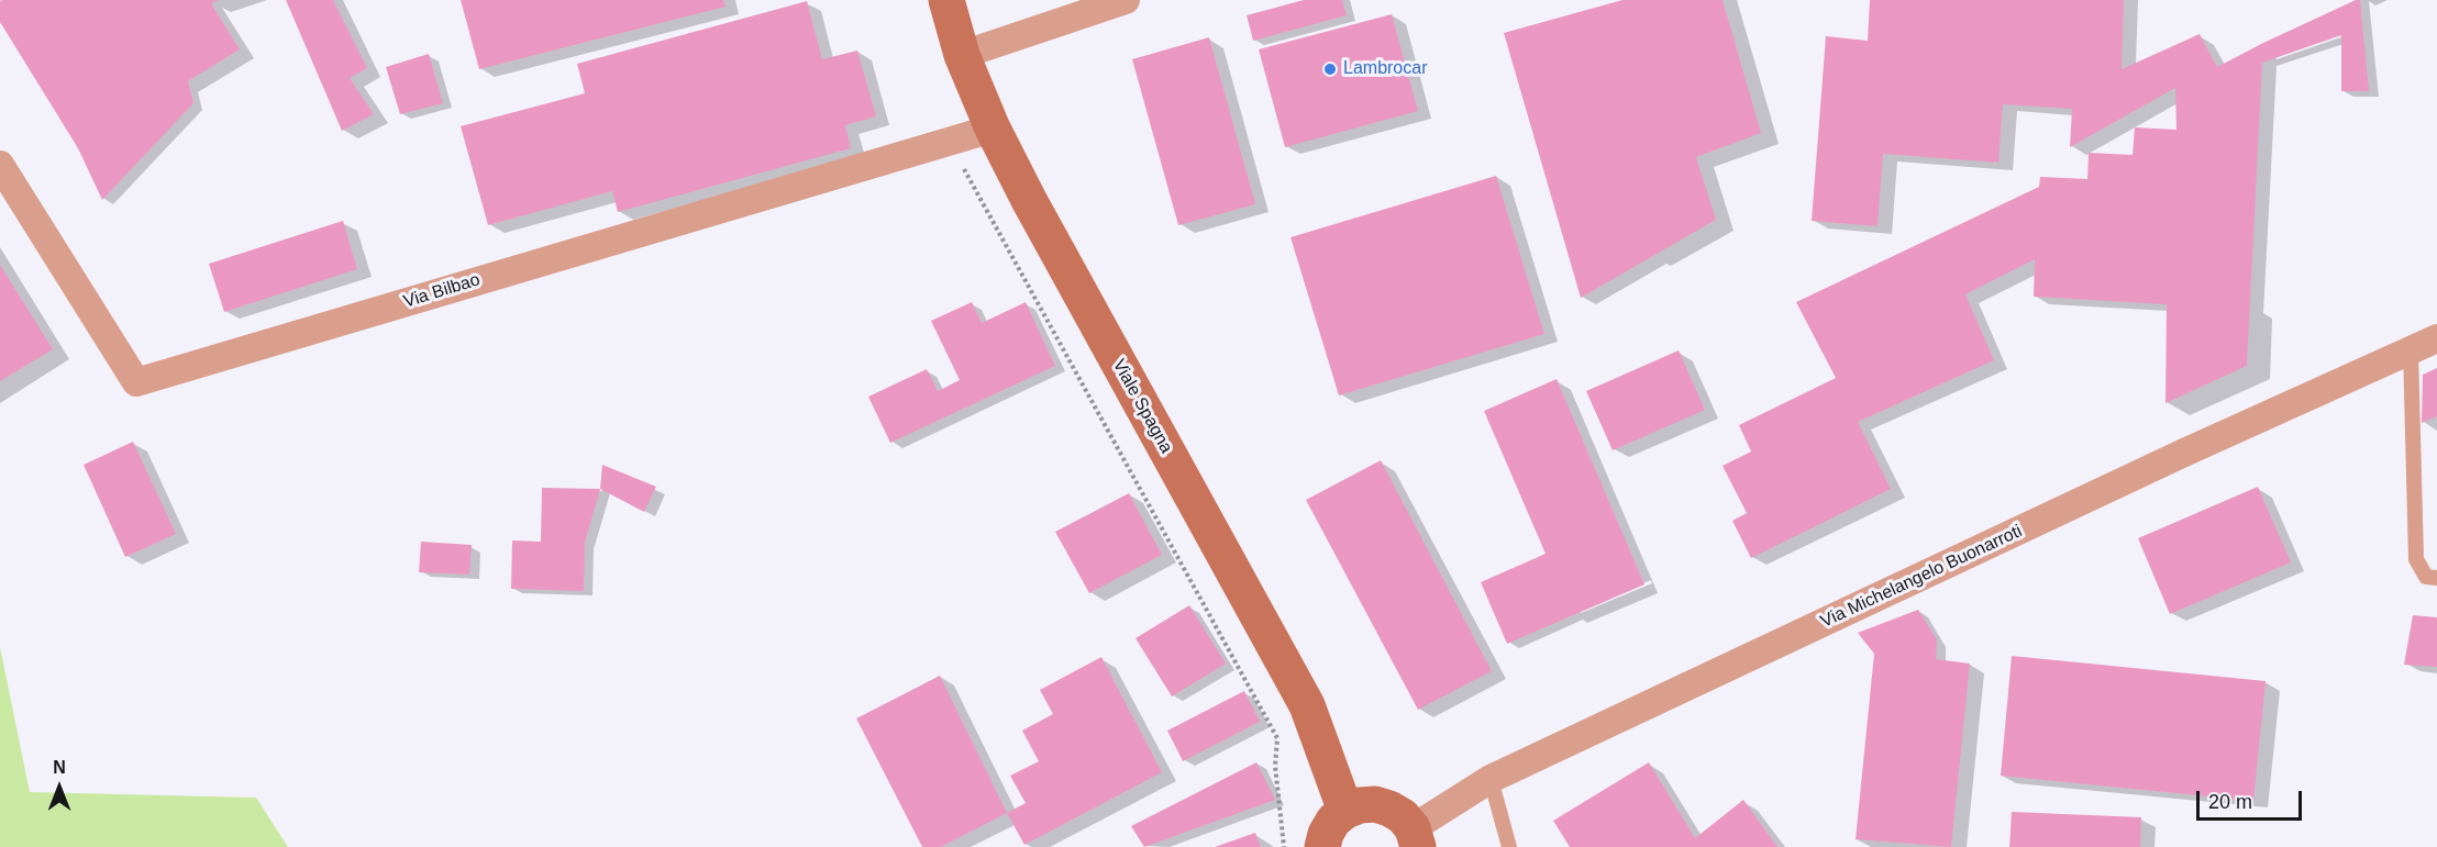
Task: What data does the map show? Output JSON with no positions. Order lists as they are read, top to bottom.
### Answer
{
  "streets": {
    "street": ["Via Bilbao", "Viale Spagna", "Via Michelangelo Buonarroti"]
  },
  "crossings": [
    ["Via Bilbao", "Viale Spagna"]
  ],
  "places": ["Lambrocar"],
  "scale_bar": "20 m",
  "north": "top"
}
